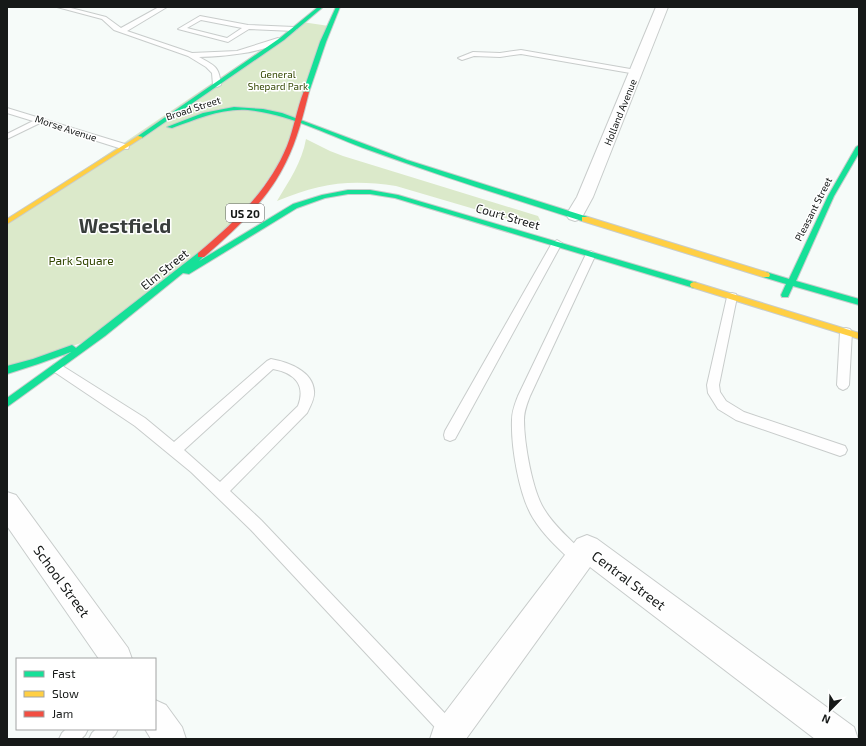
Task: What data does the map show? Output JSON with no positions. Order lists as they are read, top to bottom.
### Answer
{
  "streets": {
    "main road": [
      "Broad Street",
      "Pleasant Street",
      "US 20",
      "Court Street",
      "Elm Street"
    ],
    "street": ["Holland Avenue", "Central Street", "School Street"],
    "lane": ["Morse Avenue"]
  },
  "crossings": [
    ["Broad Street", "Morse Avenue"],
    ["Broad Street", "Court Street"],
    ["Broad Street", "Elm Street"],
    ["Holland Avenue", "Court Street"],
    ["Pleasant Street", "Court Street"],
    ["Court Street", "Elm Street"]
  ],
  "districts": ["Westfield"],
  "parks": ["General Shepard Park", "Park Square"],
  "legend": ["Fast", "Slow", "Jam"],
  "north": "bottom left"
}
